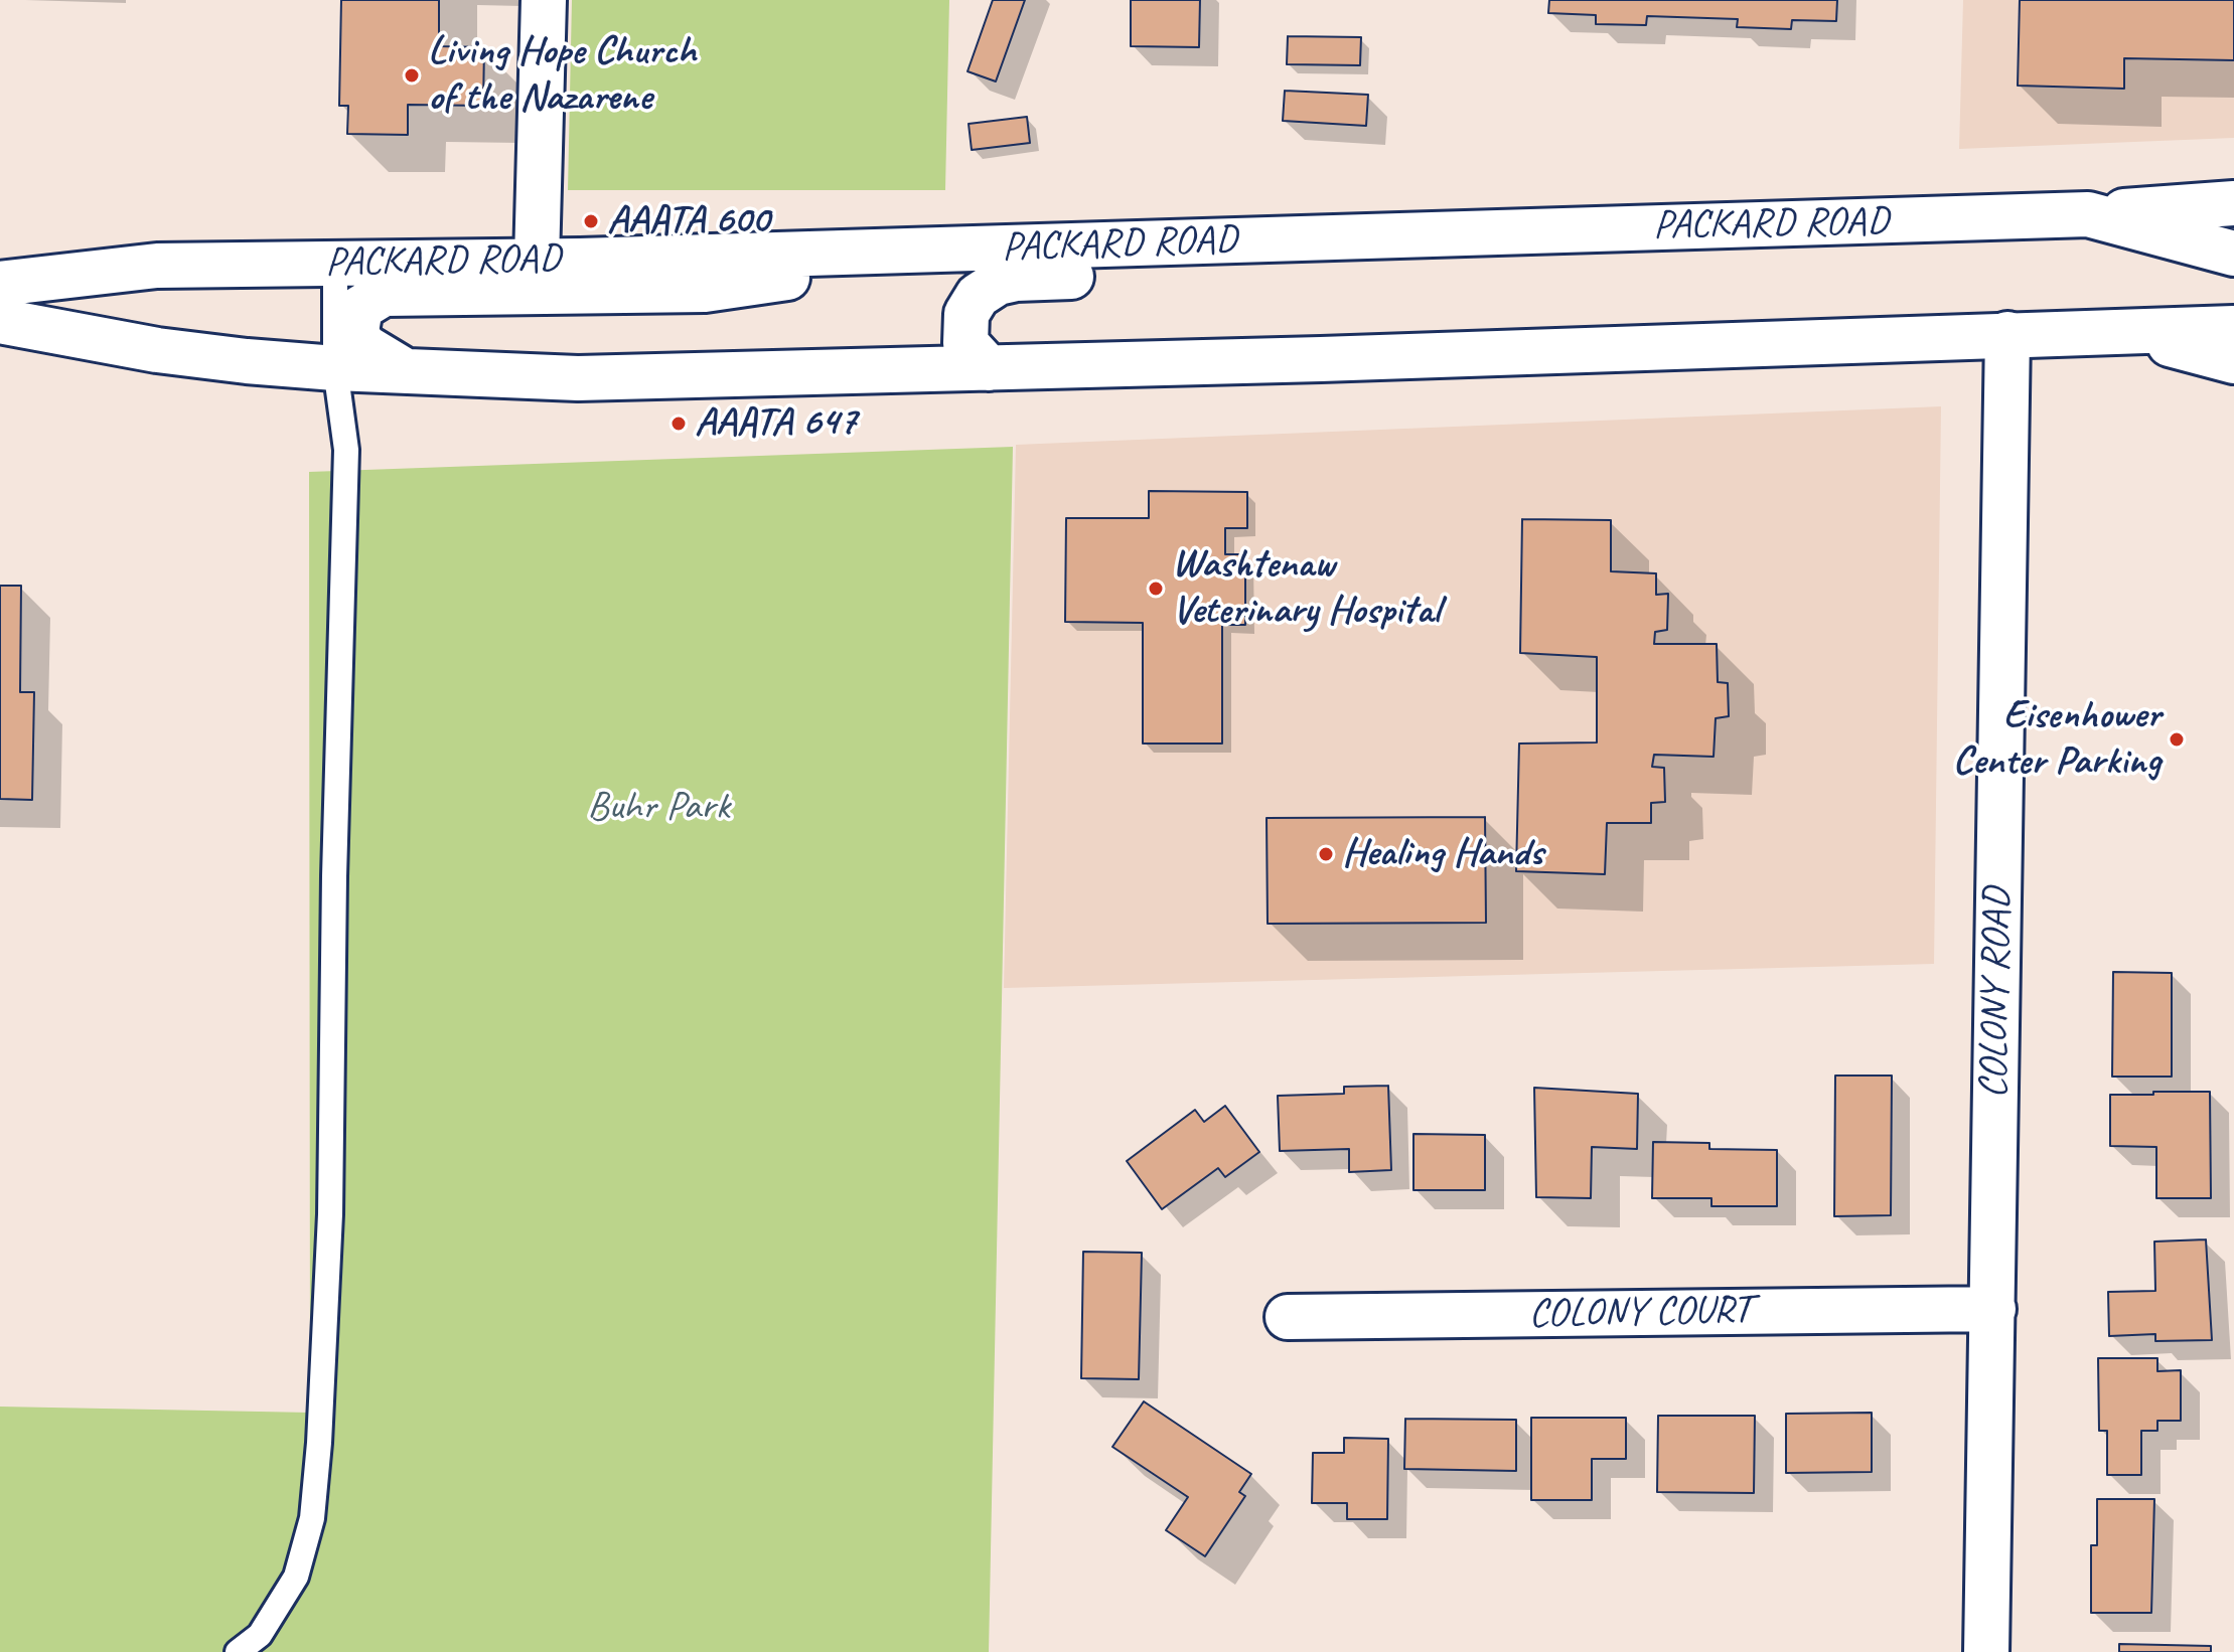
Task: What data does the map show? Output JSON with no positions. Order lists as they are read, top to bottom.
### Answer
{
  "streets": {
    "main road": ["PACKARD ROAD", "COLONY ROAD", "COLONY COURT"]
  },
  "crossings": [
    ["COLONY ROAD", "COLONY COURT"]
  ],
  "parks": ["Buhr Park"],
  "places": [
    "Living Hope Church of the Nazarene",
    "AAATA 600",
    "AAATA 647",
    "Washtenaw Veterinary Hospital",
    "Eisenhower Center Parking",
    "Healing Hands"
  ]
}
